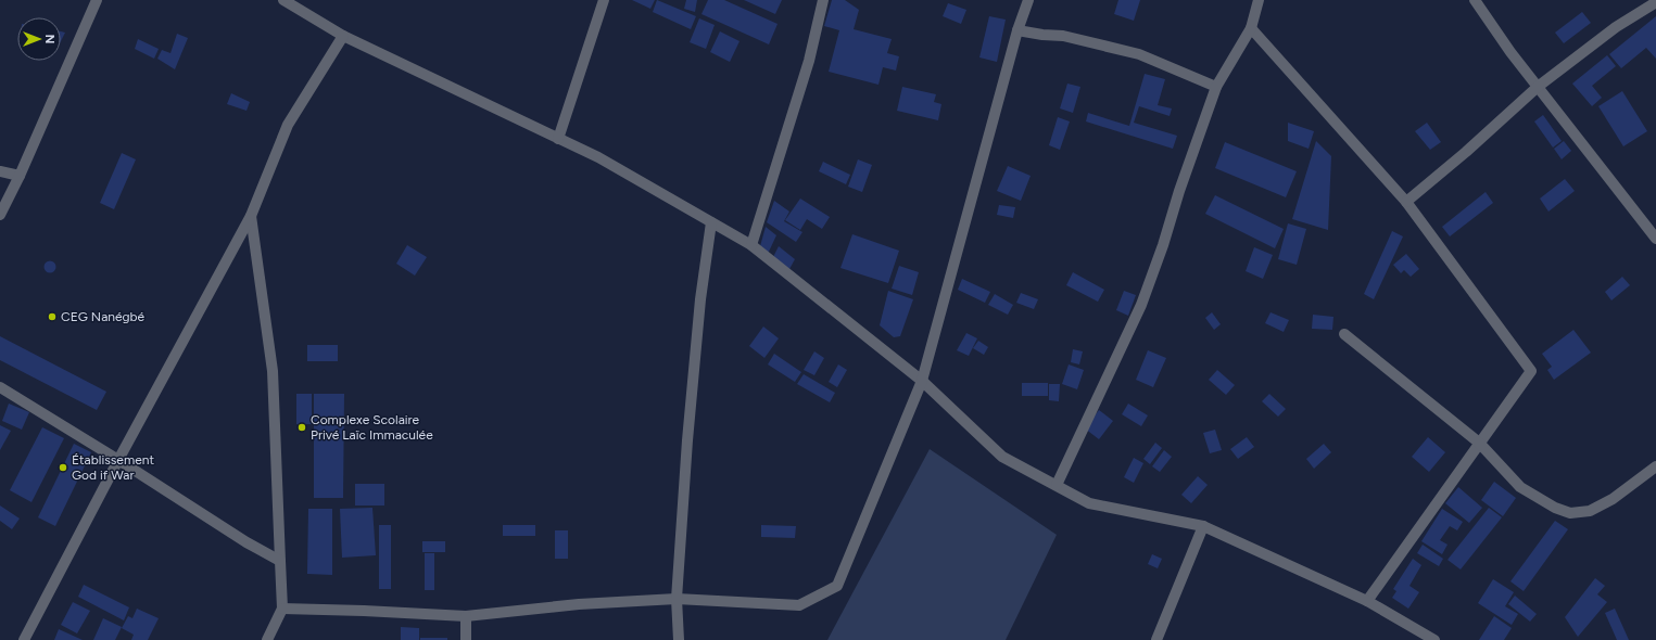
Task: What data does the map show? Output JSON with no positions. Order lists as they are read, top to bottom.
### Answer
{
  "places": ["CEG Nanégbé", "Complexe Scolaire Privé Laïc Immaculée", "Établissement God if War"],
  "north": "right"
}
